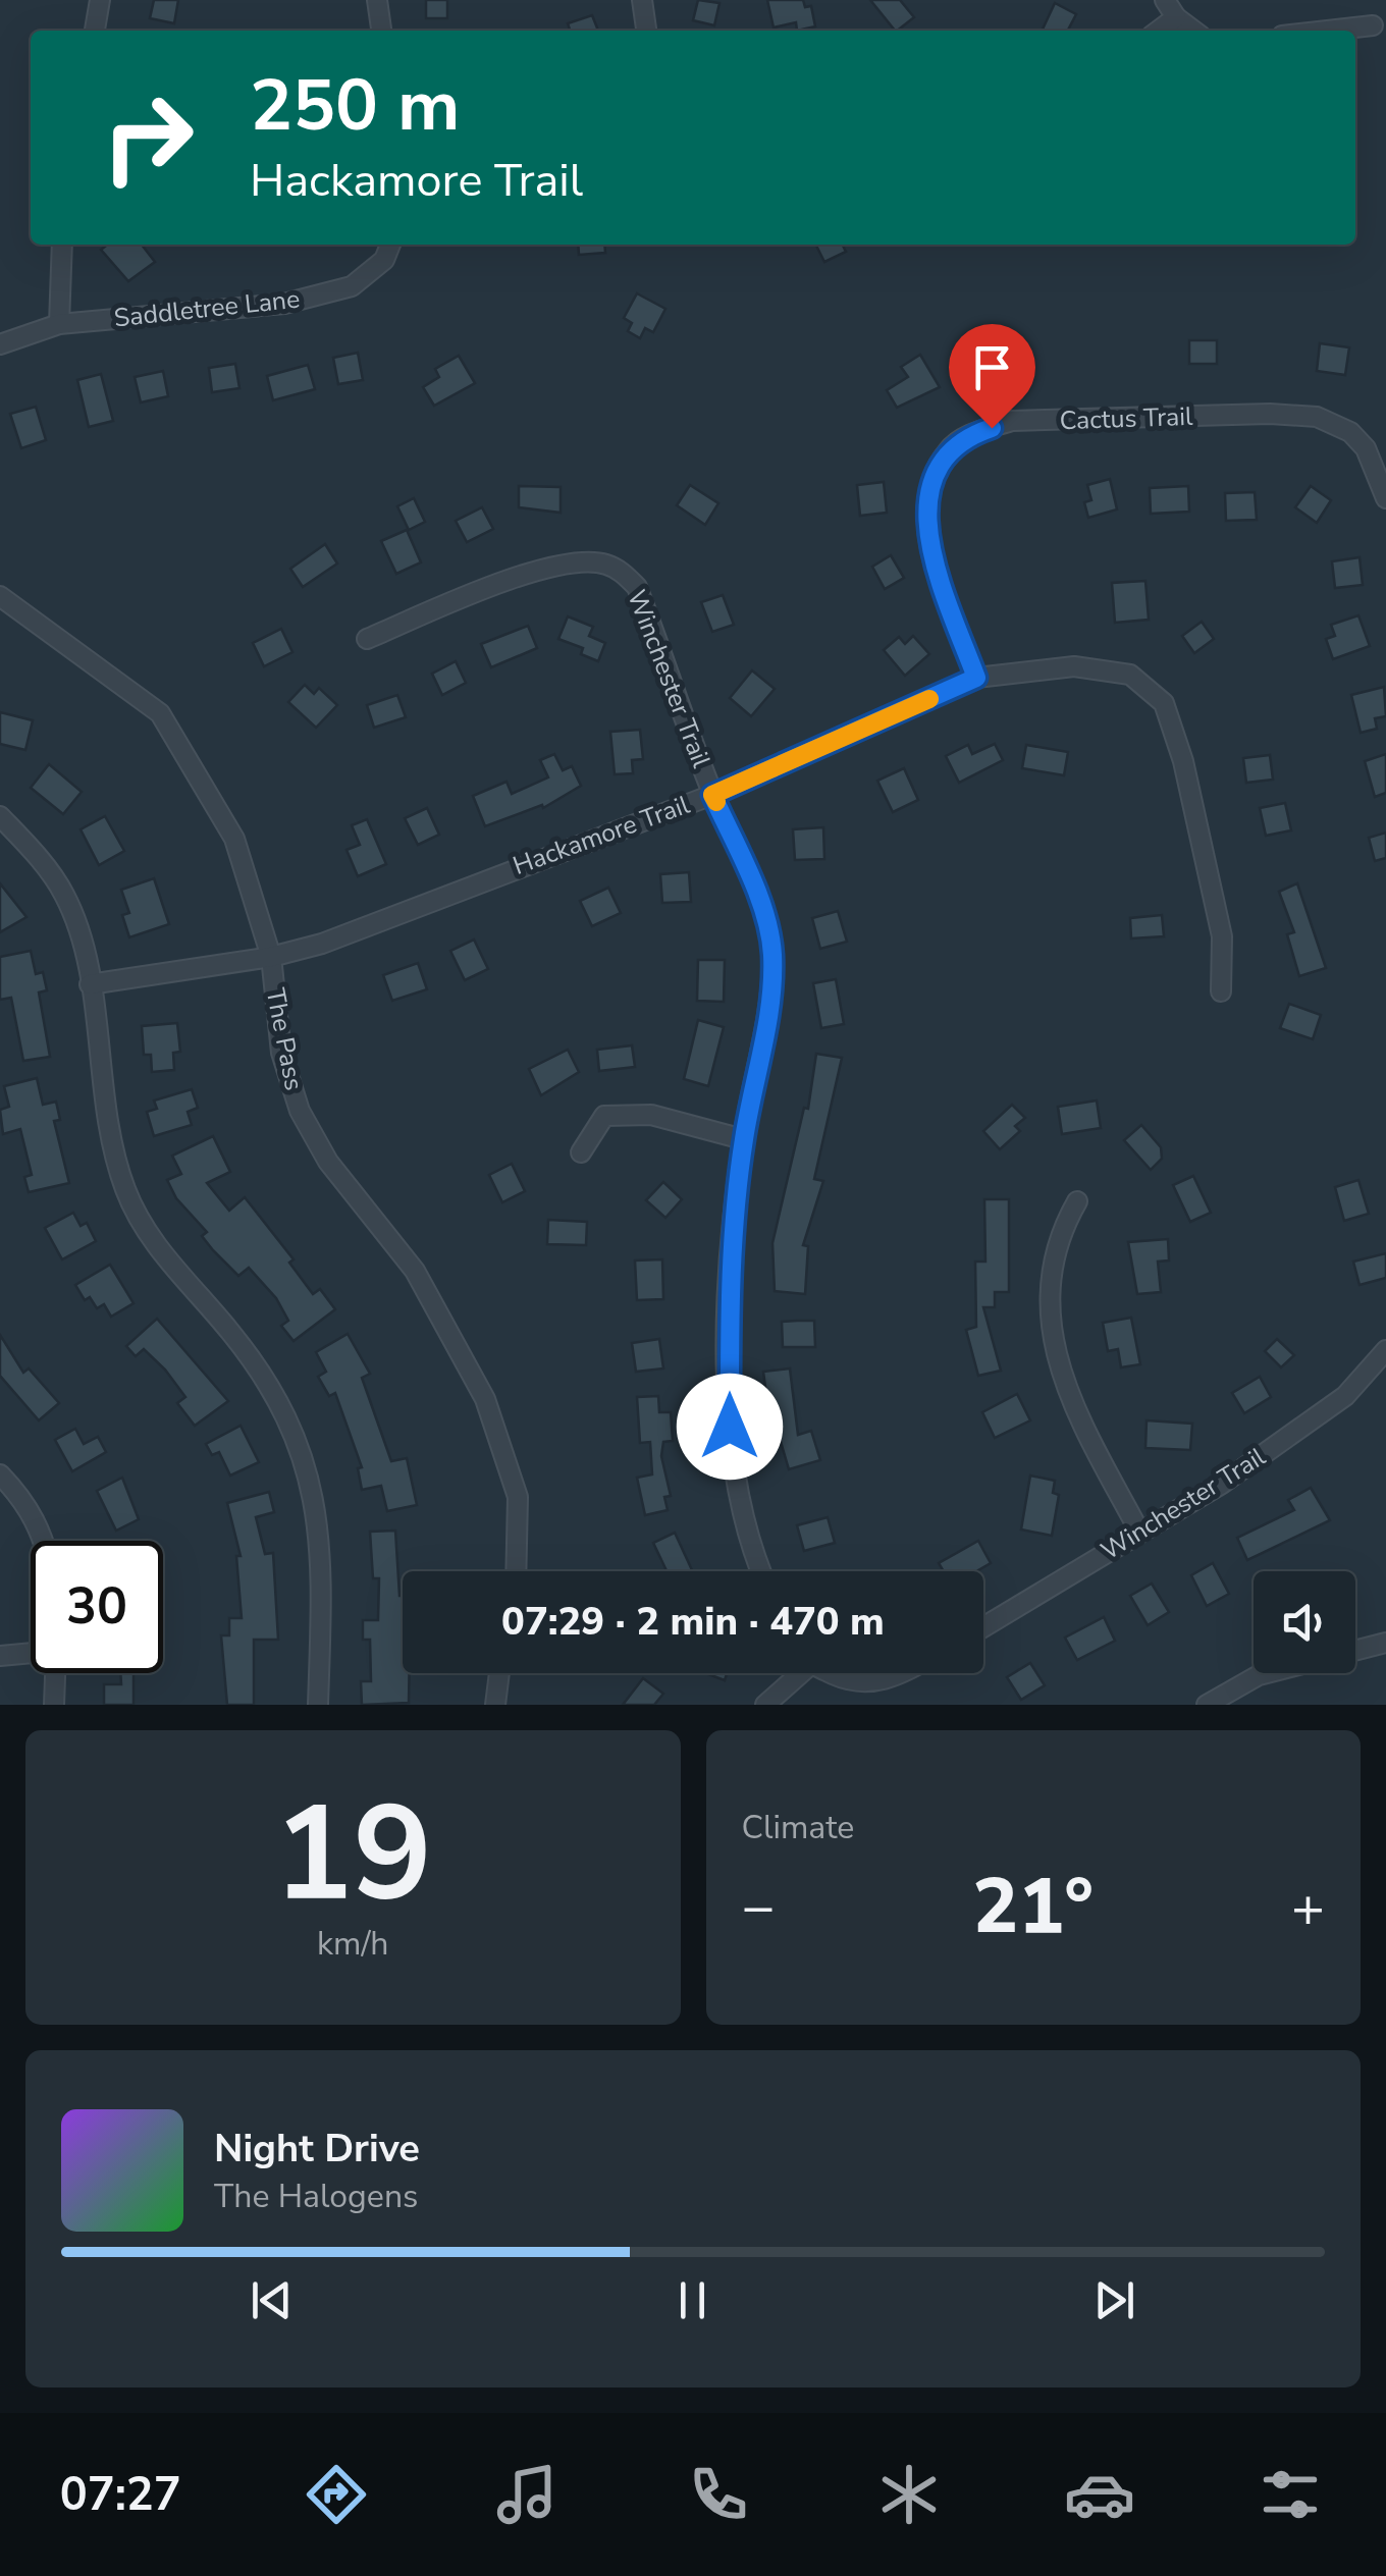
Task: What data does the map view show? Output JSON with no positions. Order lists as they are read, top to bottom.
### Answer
{
  "streets": {
    "street": [
      "Saddletree Lane",
      "Cactus Trail",
      "Winchester Trail",
      "Hackamore Trail",
      "The Pass"
    ]
  },
  "crossings": [
    ["Cactus Trail", "Hackamore Trail"],
    ["Winchester Trail", "Hackamore Trail"],
    ["Hackamore Trail", "The Pass"]
  ],
  "page": {
    "turn": ["250 m", "Hackamore Trail"],
    "limit": "30",
    "trip": "07:29 · 2 min · 470 m",
    "tile": [
      ["19", "km/h"],
      "Climate"
    ],
    "heat": ["−", "21°", "+"],
    "song": ["Night Drive", "The Halogens"],
    "tabs": "07:27"
  }
}
